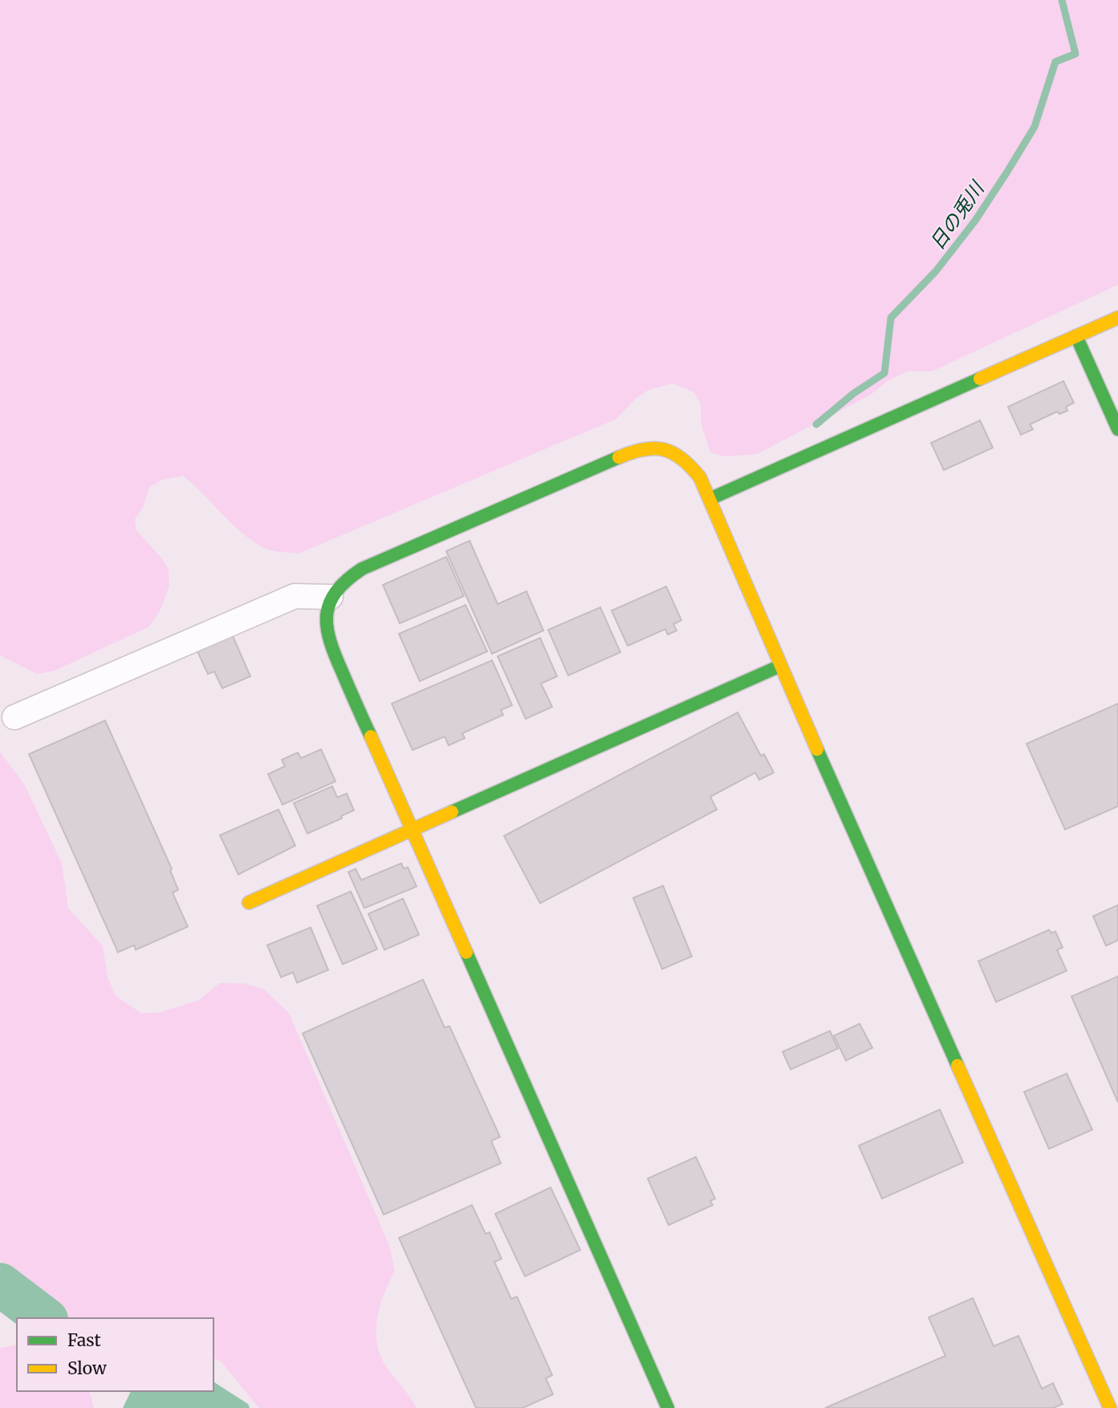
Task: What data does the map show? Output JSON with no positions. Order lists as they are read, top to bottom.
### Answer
{
  "water": ["日の兎川"],
  "legend": ["Fast", "Slow"]
}
